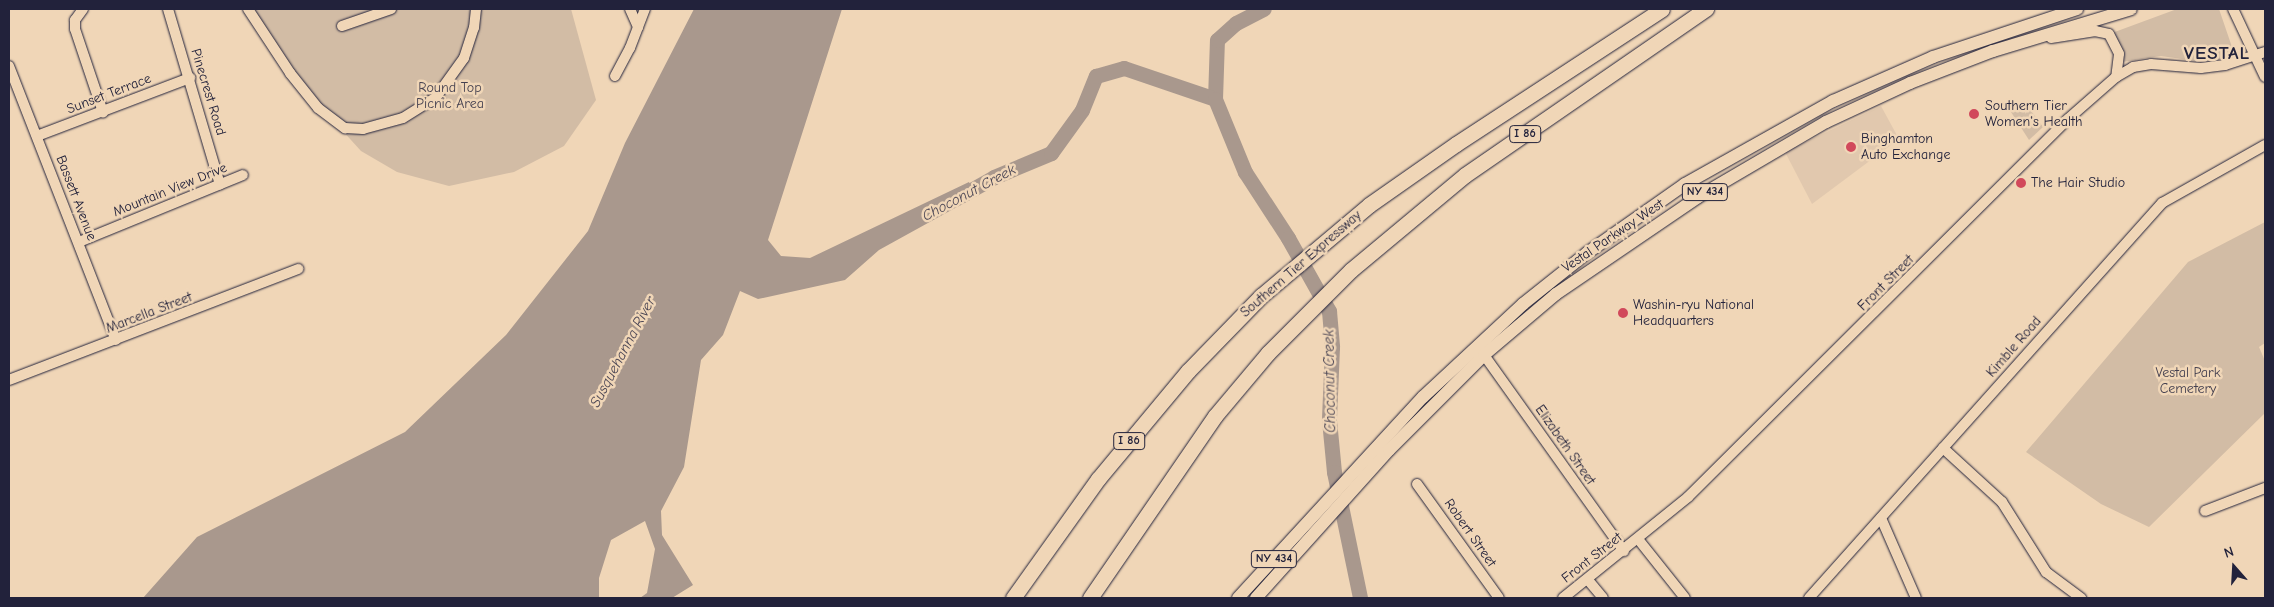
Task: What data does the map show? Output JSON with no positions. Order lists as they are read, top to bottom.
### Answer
{
  "streets": {
    "highway": ["I 86", "Southern Tier Expressway"],
    "main road": ["NY 434", "Vestal Parkway West"],
    "street": [
      "Pinecrest Road",
      "Sunset Terrace",
      "Mountain View Drive",
      "Bassett Avenue",
      "Front Street",
      "Marcella Street",
      "Kimble Road",
      "Elizabeth Street",
      "Robert Street"
    ]
  },
  "crossings": [
    ["Pinecrest Road", "Sunset Terrace"],
    ["Pinecrest Road", "Mountain View Drive"],
    ["Sunset Terrace", "Bassett Avenue"],
    ["Mountain View Drive", "Bassett Avenue"],
    ["Bassett Avenue", "Marcella Street"],
    ["Vestal Parkway West", "Elizabeth Street"],
    ["Front Street", "Elizabeth Street"]
  ],
  "districts": ["VESTAL"],
  "water": ["Choconut Creek", "Susquehanna River"],
  "parks": ["Round Top Picnic Area", "Vestal Park Cemetery"],
  "places": [
    "Southern Tier Women's Health",
    "Binghamton Auto Exchange",
    "The Hair Studio",
    "Washin-ryu National Headquarters"
  ],
  "north": "top"
}
